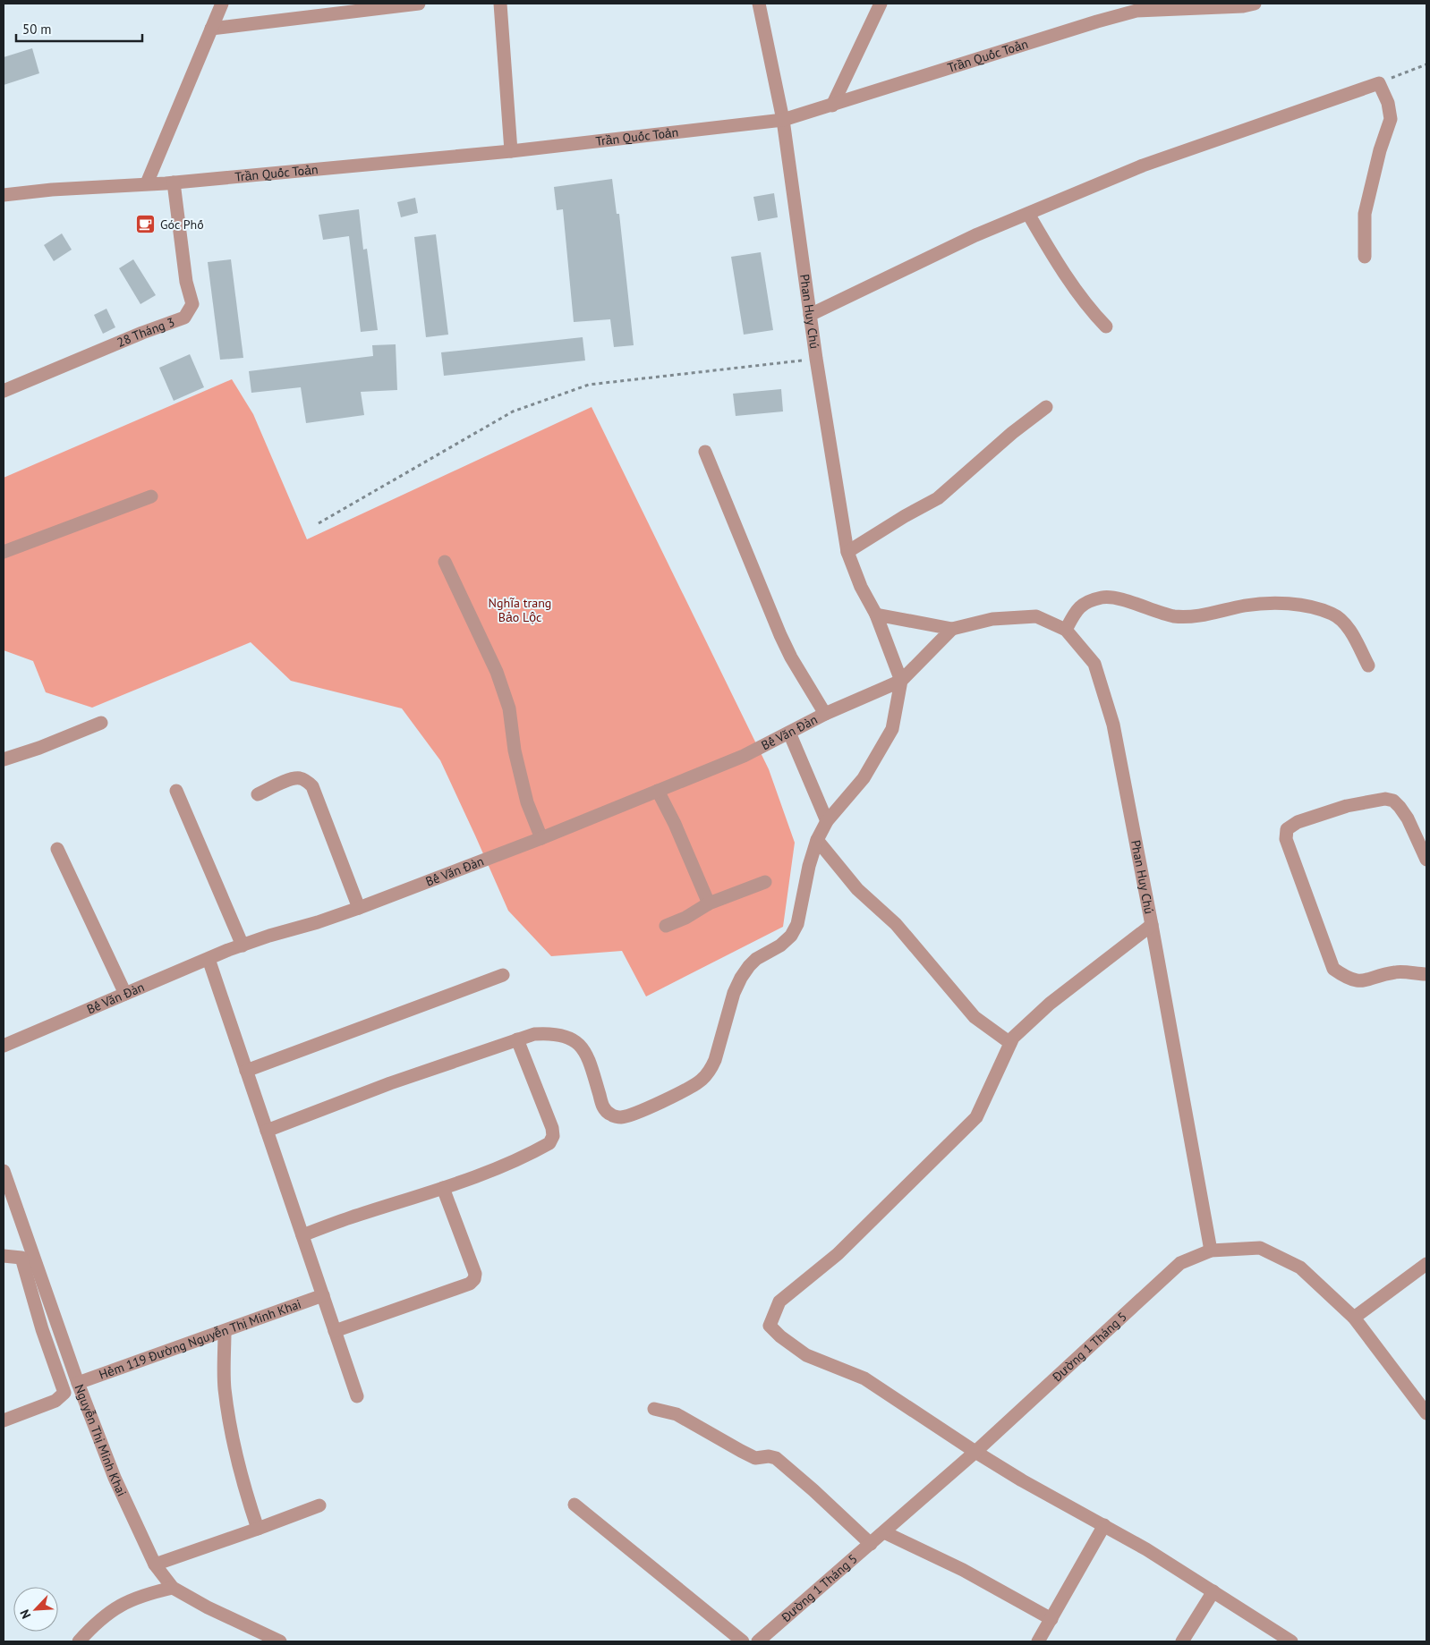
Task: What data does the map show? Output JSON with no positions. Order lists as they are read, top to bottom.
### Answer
{
  "streets": {
    "street": [
      "Trần Quốc Toản",
      "Phan Huy Chú",
      "28 Tháng 3",
      "Bế Văn Đàn",
      "Hẻm 119 Đường Nguyễn Thị Minh Khai",
      "Đường 1 Tháng 5",
      "Nguyễn Thị Minh Khai"
    ]
  },
  "crossings": [
    ["Trần Quốc Toản", "Phan Huy Chú"],
    ["Trần Quốc Toản", "28 Tháng 3"],
    ["Phan Huy Chú", "Bế Văn Đàn"],
    ["Phan Huy Chú", "Đường 1 Tháng 5"],
    ["Hẻm 119 Đường Nguyễn Thị Minh Khai", "Nguyễn Thị Minh Khai"]
  ],
  "parks": ["Nghĩa trang Bảo Lộc"],
  "places": {
    "cafe": ["Góc Phố"]
  },
  "scale_bar": "50 m",
  "north": "bottom left"
}
